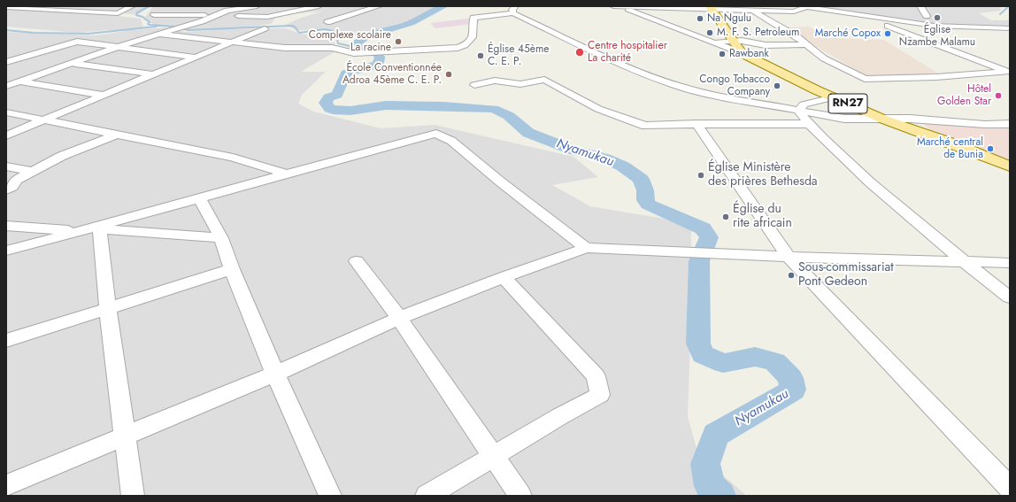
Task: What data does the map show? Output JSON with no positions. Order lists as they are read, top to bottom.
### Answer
{
  "streets": {
    "main road": ["RN27"]
  },
  "water": ["Nyamukau"],
  "places": [
    "Église Nzambe Malamu",
    "Na Ngulu",
    "M. F. S. Petroleum",
    "Marché Copox",
    "Complexe scolaire La racine",
    "Centre hospitalier La charité",
    "Rawbank",
    "Église 45ème C. E. P.",
    "École Conventionnée Adroa 45ème C. E. P.",
    "Congo Tobacco Company",
    "Hôtel Golden Star",
    "Marché central de Bunia",
    "Église Ministère des prières Bethesda",
    "Église du rite africain",
    "Sous-commissariat Pont Gedeon"
  ]
}
